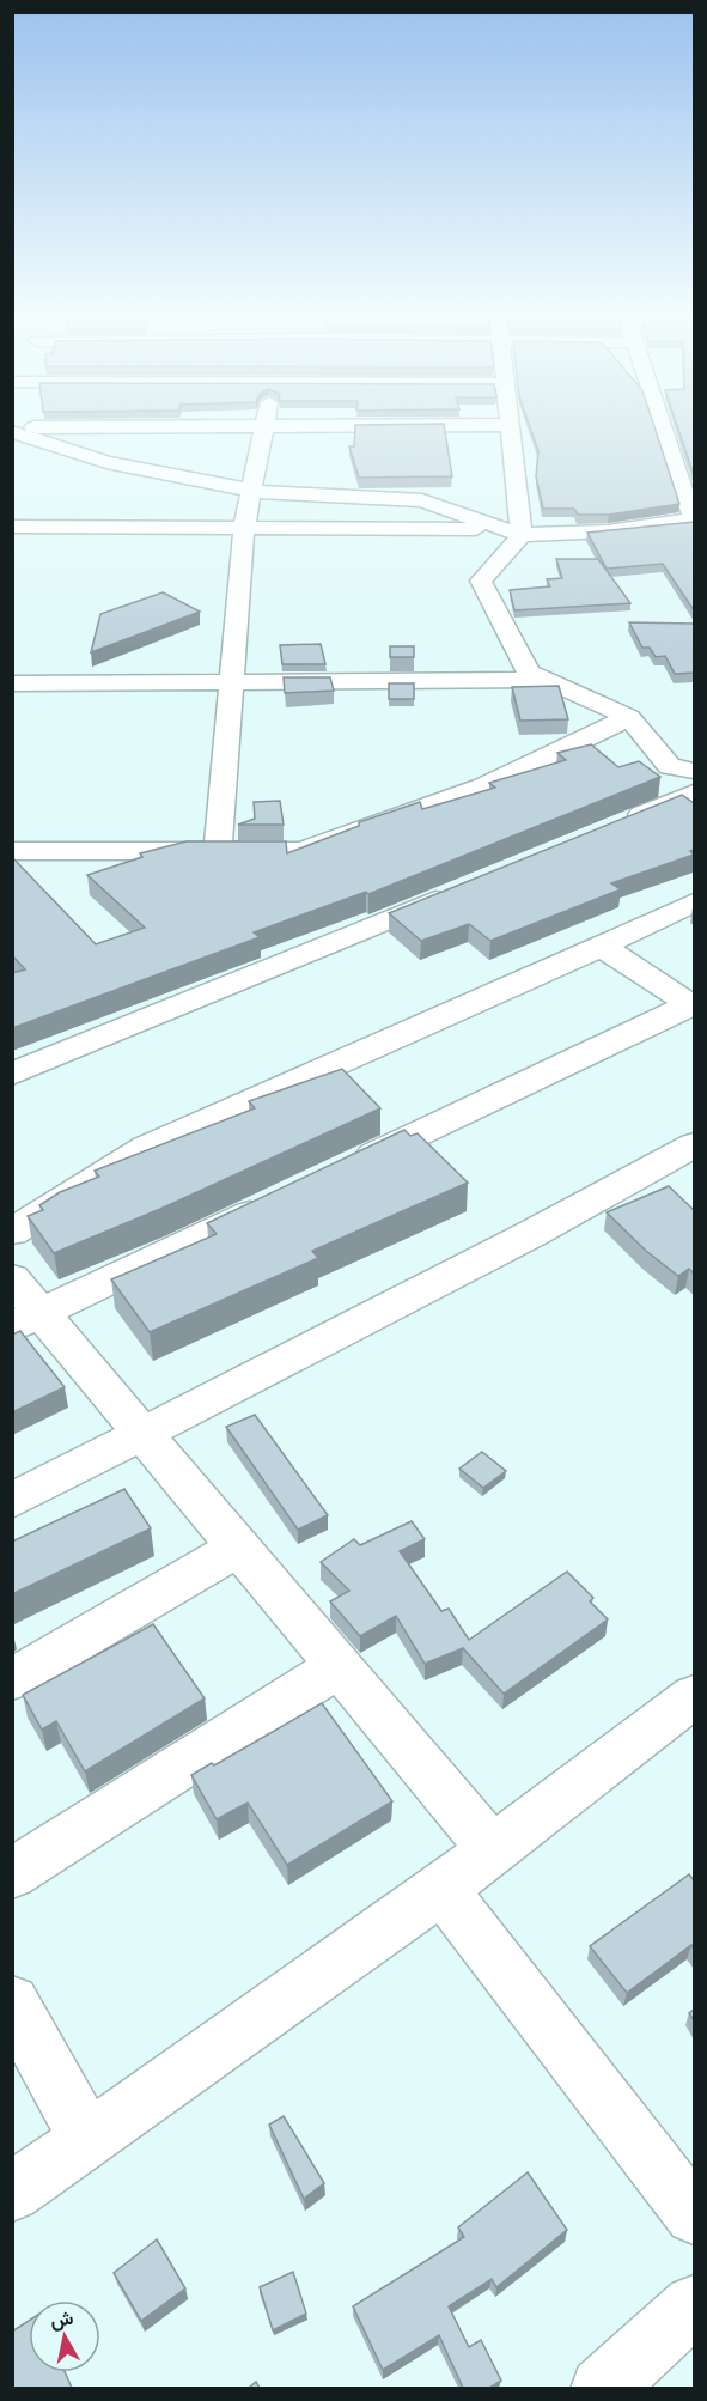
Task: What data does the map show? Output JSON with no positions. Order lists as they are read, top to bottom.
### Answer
{
  "north": "top"
}
